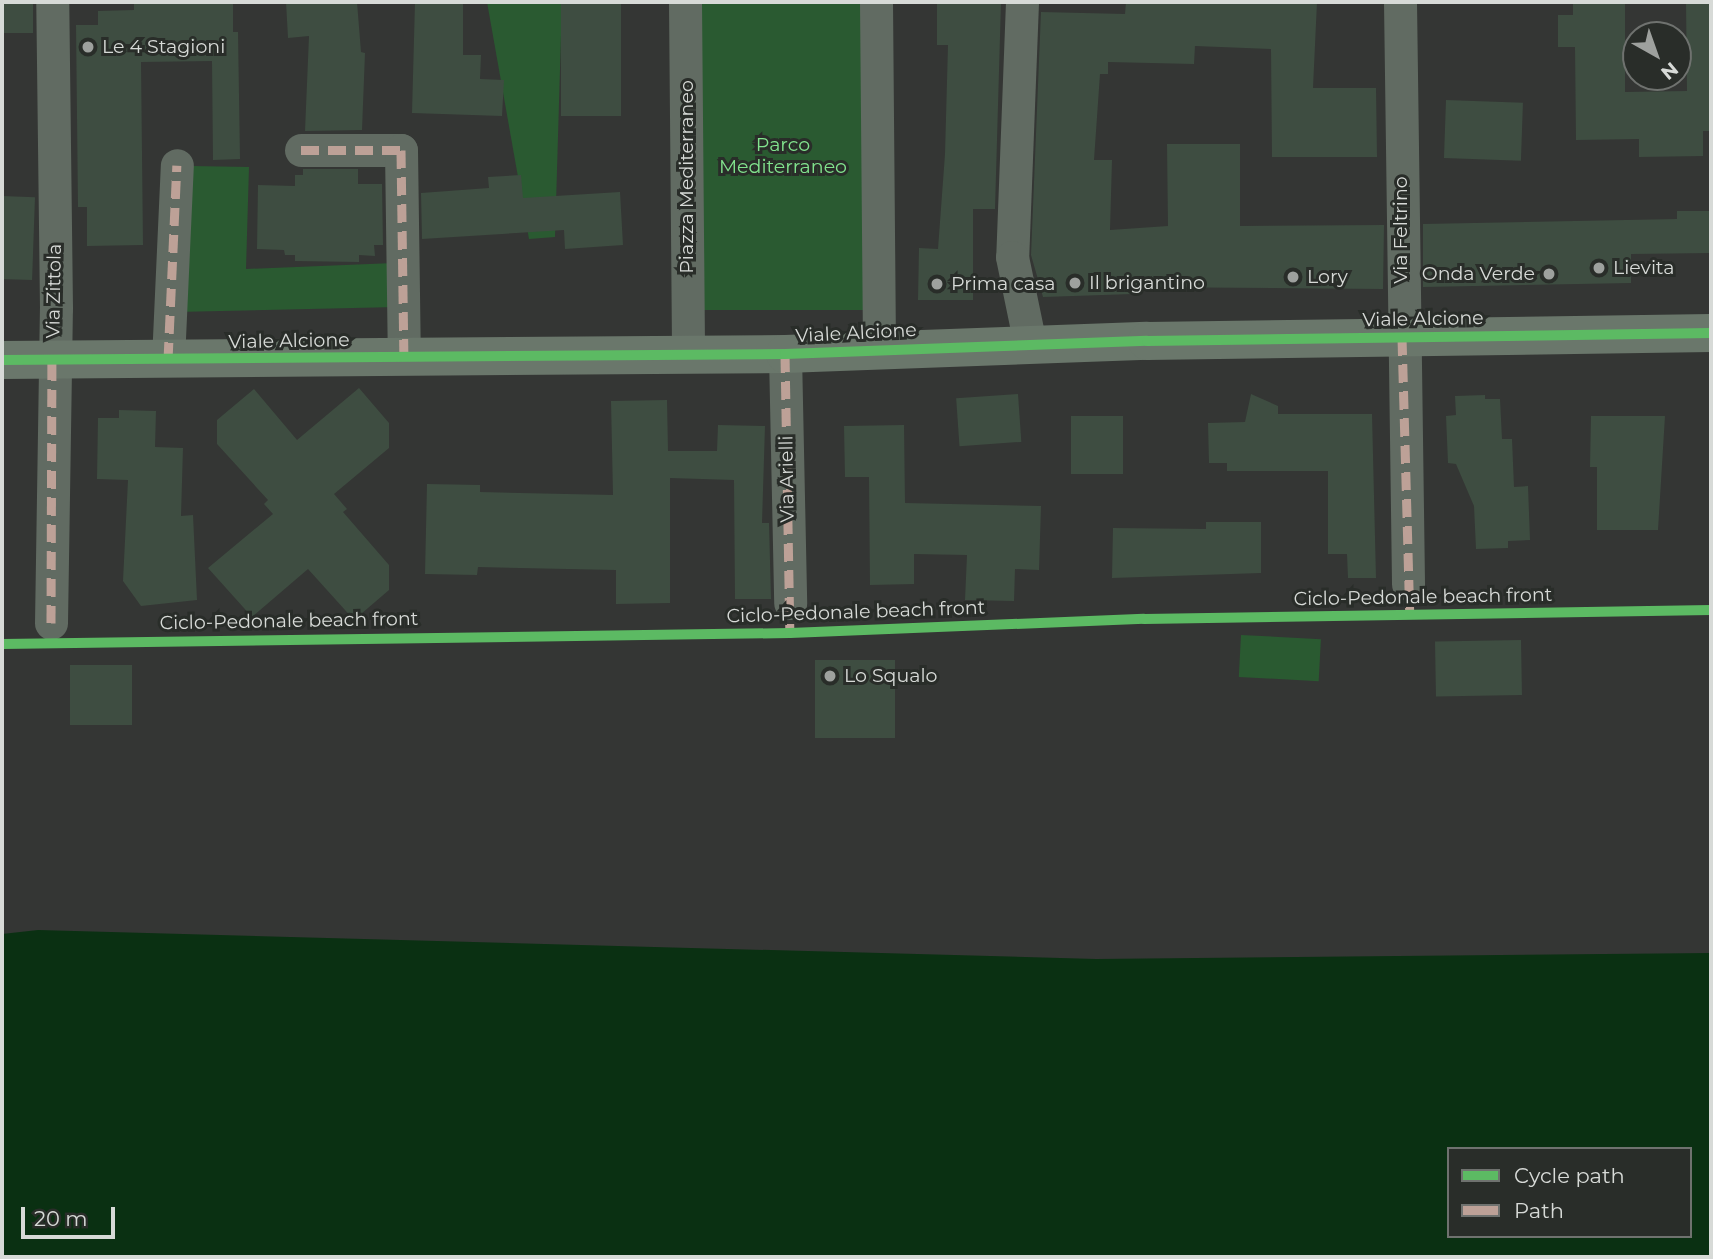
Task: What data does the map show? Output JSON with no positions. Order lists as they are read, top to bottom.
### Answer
{
  "streets": {
    "street": [
      "Piazza Mediterraneo",
      "Via Feltrino",
      "Via Zittola",
      "Viale Alcione",
      "Via Arielli"
    ],
    "cycle path": ["Ciclo-Pedonale beach front"]
  },
  "crossings": [
    ["Piazza Mediterraneo", "Viale Alcione"],
    ["Via Feltrino", "Viale Alcione"],
    ["Via Zittola", "Viale Alcione"],
    ["Viale Alcione", "Via Arielli"]
  ],
  "parks": ["Parco Mediterraneo"],
  "places": [
    "Le 4 Stagioni",
    "Lievita",
    "Onda Verde",
    "Lory",
    "Il brigantino",
    "Prima casa",
    "Lo Squalo"
  ],
  "legend": ["Cycle path", "Path"],
  "scale_bar": "20 m",
  "north": "bottom right"
}
